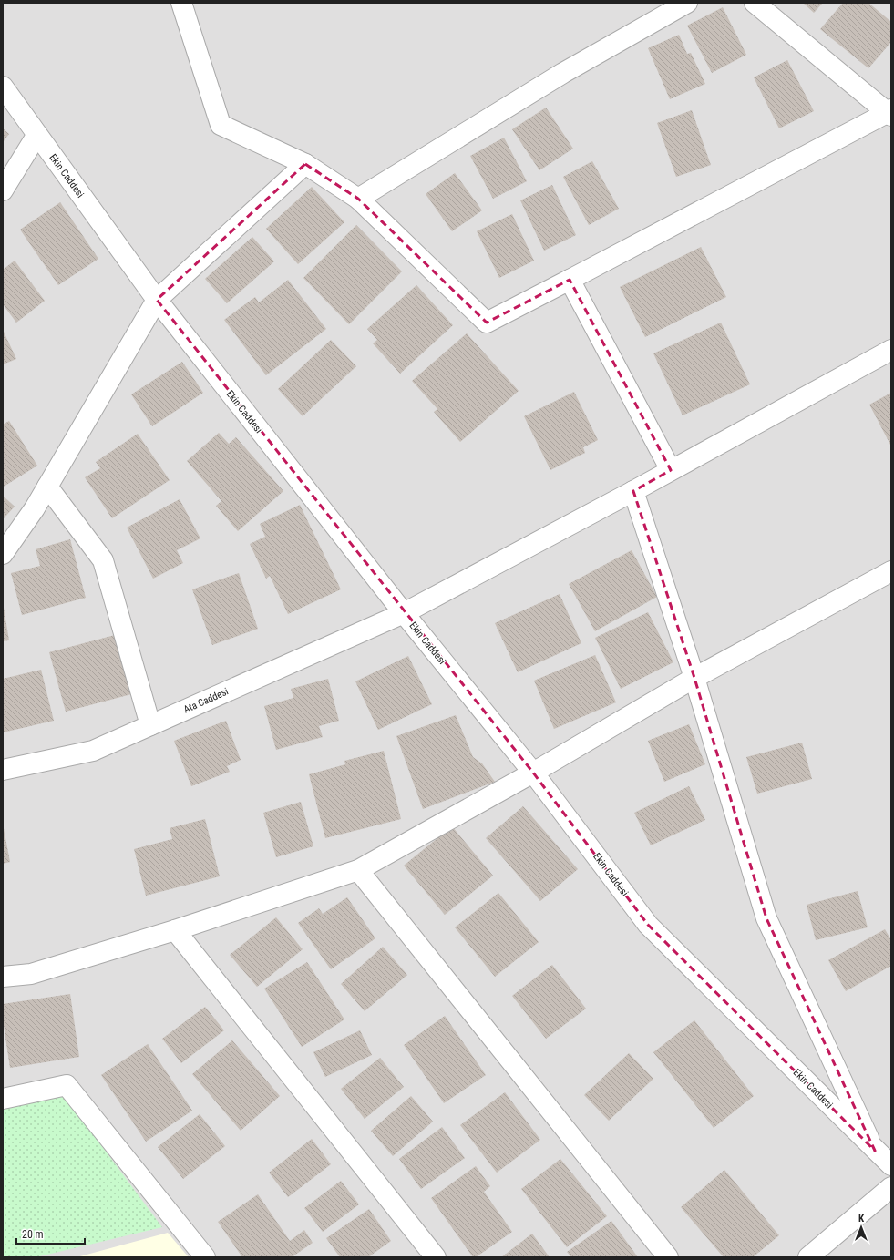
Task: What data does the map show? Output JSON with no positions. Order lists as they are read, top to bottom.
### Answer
{
  "streets": {
    "street": ["Ekin Caddesi", "Ata Caddesi"]
  },
  "crossings": [
    ["Ekin Caddesi", "Ata Caddesi"]
  ],
  "scale_bar": "20 m",
  "north": "top"
}
